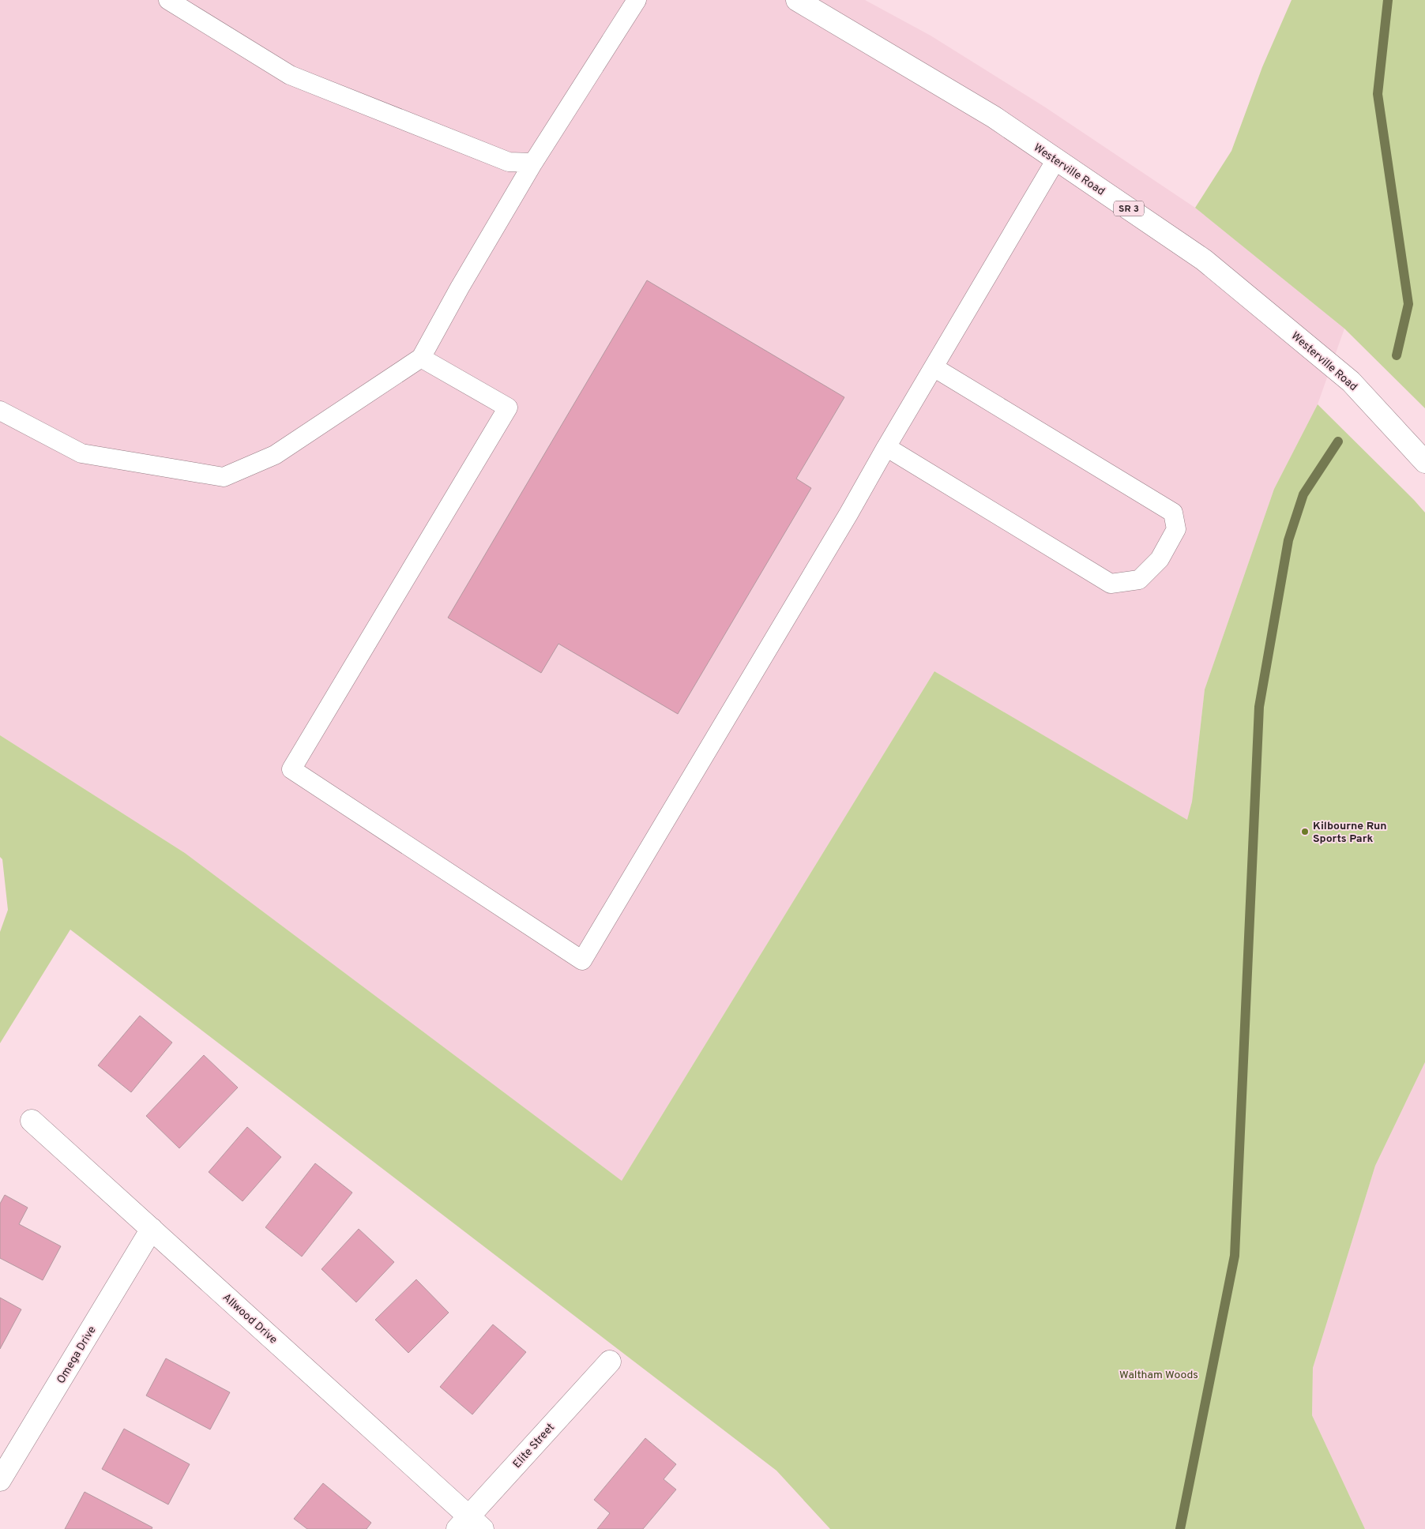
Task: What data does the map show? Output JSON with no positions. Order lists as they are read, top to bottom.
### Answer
{
  "streets": {
    "street": [
      "Westerville Road",
      "SR 3",
      "Allwood Drive",
      "Omega Drive",
      "Elite Street"
    ]
  },
  "crossings": [
    ["Allwood Drive", "Omega Drive"],
    ["Allwood Drive", "Elite Street"]
  ],
  "parks": ["Waltham Woods"],
  "places": ["Kilbourne Run Sports Park"]
}
